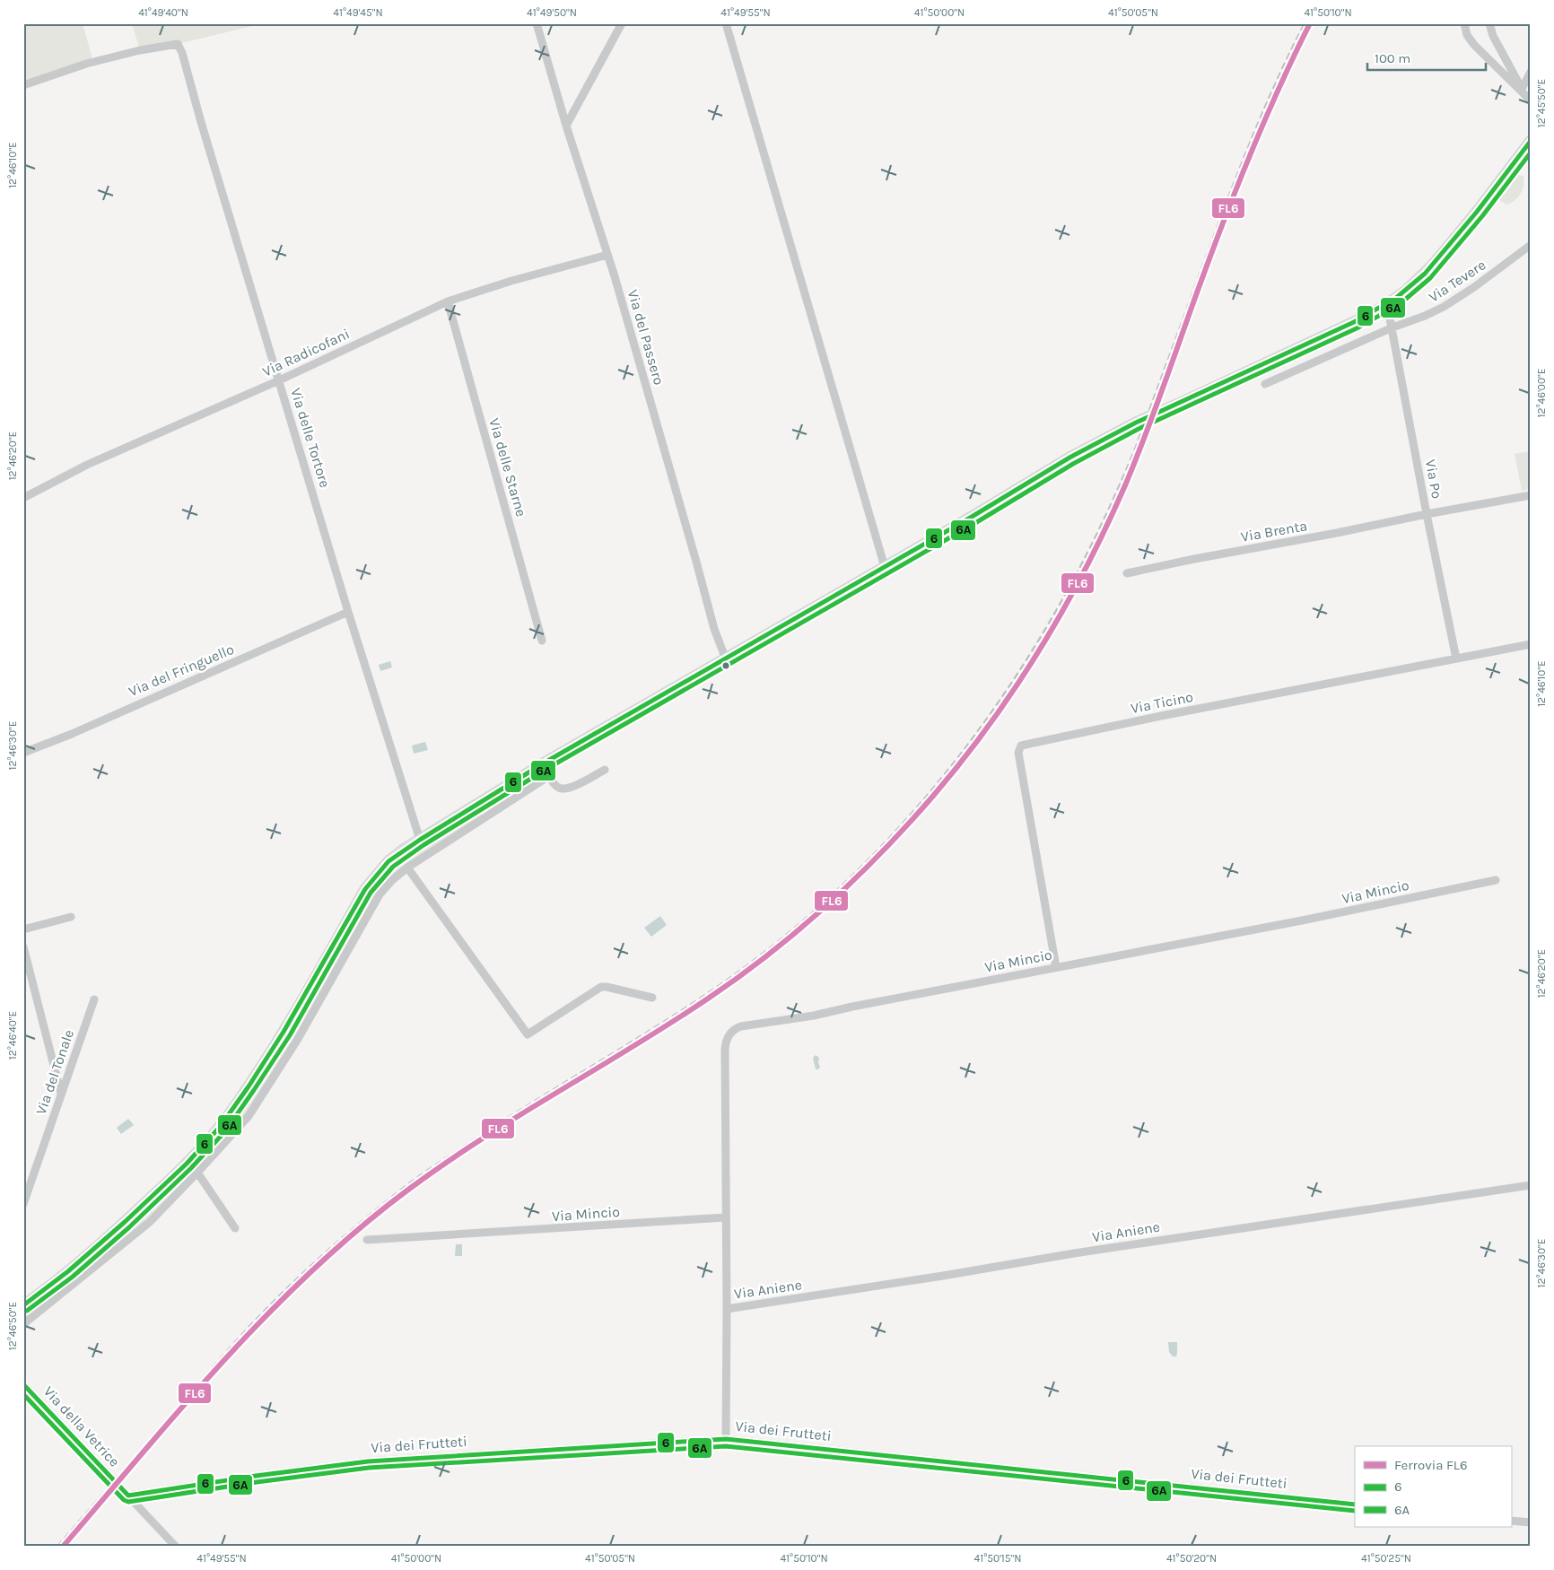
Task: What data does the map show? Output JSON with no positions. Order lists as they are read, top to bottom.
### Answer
{
  "streets": {
    "street": [
      "Via Tevere",
      "Via del Passero",
      "Via Radicofani",
      "Via delle Tortore",
      "Via delle Starne",
      "Via Po",
      "Via Brenta",
      "Via del Fringuello",
      "Via Ticino",
      "Via Mincio",
      "Via del Tonale",
      "Via Aniene",
      "Via della Vetrice",
      "Via dei Frutteti"
    ]
  },
  "crossings": [
    ["Via Tevere", "Via Po"],
    ["Via del Passero", "Via Radicofani"],
    ["Via Radicofani", "Via delle Tortore"],
    ["Via Radicofani", "Via delle Starne"],
    ["Via delle Tortore", "Via del Fringuello"],
    ["Via Po", "Via Brenta"],
    ["Via Po", "Via Ticino"],
    ["Via Ticino", "Via Mincio"],
    ["Via Mincio", "Via Aniene"],
    ["Via Mincio", "Via dei Frutteti"],
    ["Via della Vetrice", "Via dei Frutteti"]
  ],
  "lines": ["rail line FL6", "transit line 6", "transit line 6A"],
  "legend": ["Ferrovia FL6", "6", "6A"],
  "scale_bar": "100 m",
  "coordinates": [
    "41°49'40\"N",
    "41°49'45\"N",
    "41°49'50\"N",
    "41°49'55\"N",
    "41°50'00\"N",
    "41°50'05\"N",
    "41°50'10\"N",
    "12°45'50\"E",
    "12°46'10\"E",
    "12°46'00\"E",
    "12°46'20\"E",
    "12°46'30\"E",
    "12°46'40\"E",
    "12°46'50\"E",
    "41°50'15\"N",
    "41°50'20\"N",
    "41°50'25\"N"
  ]
}
